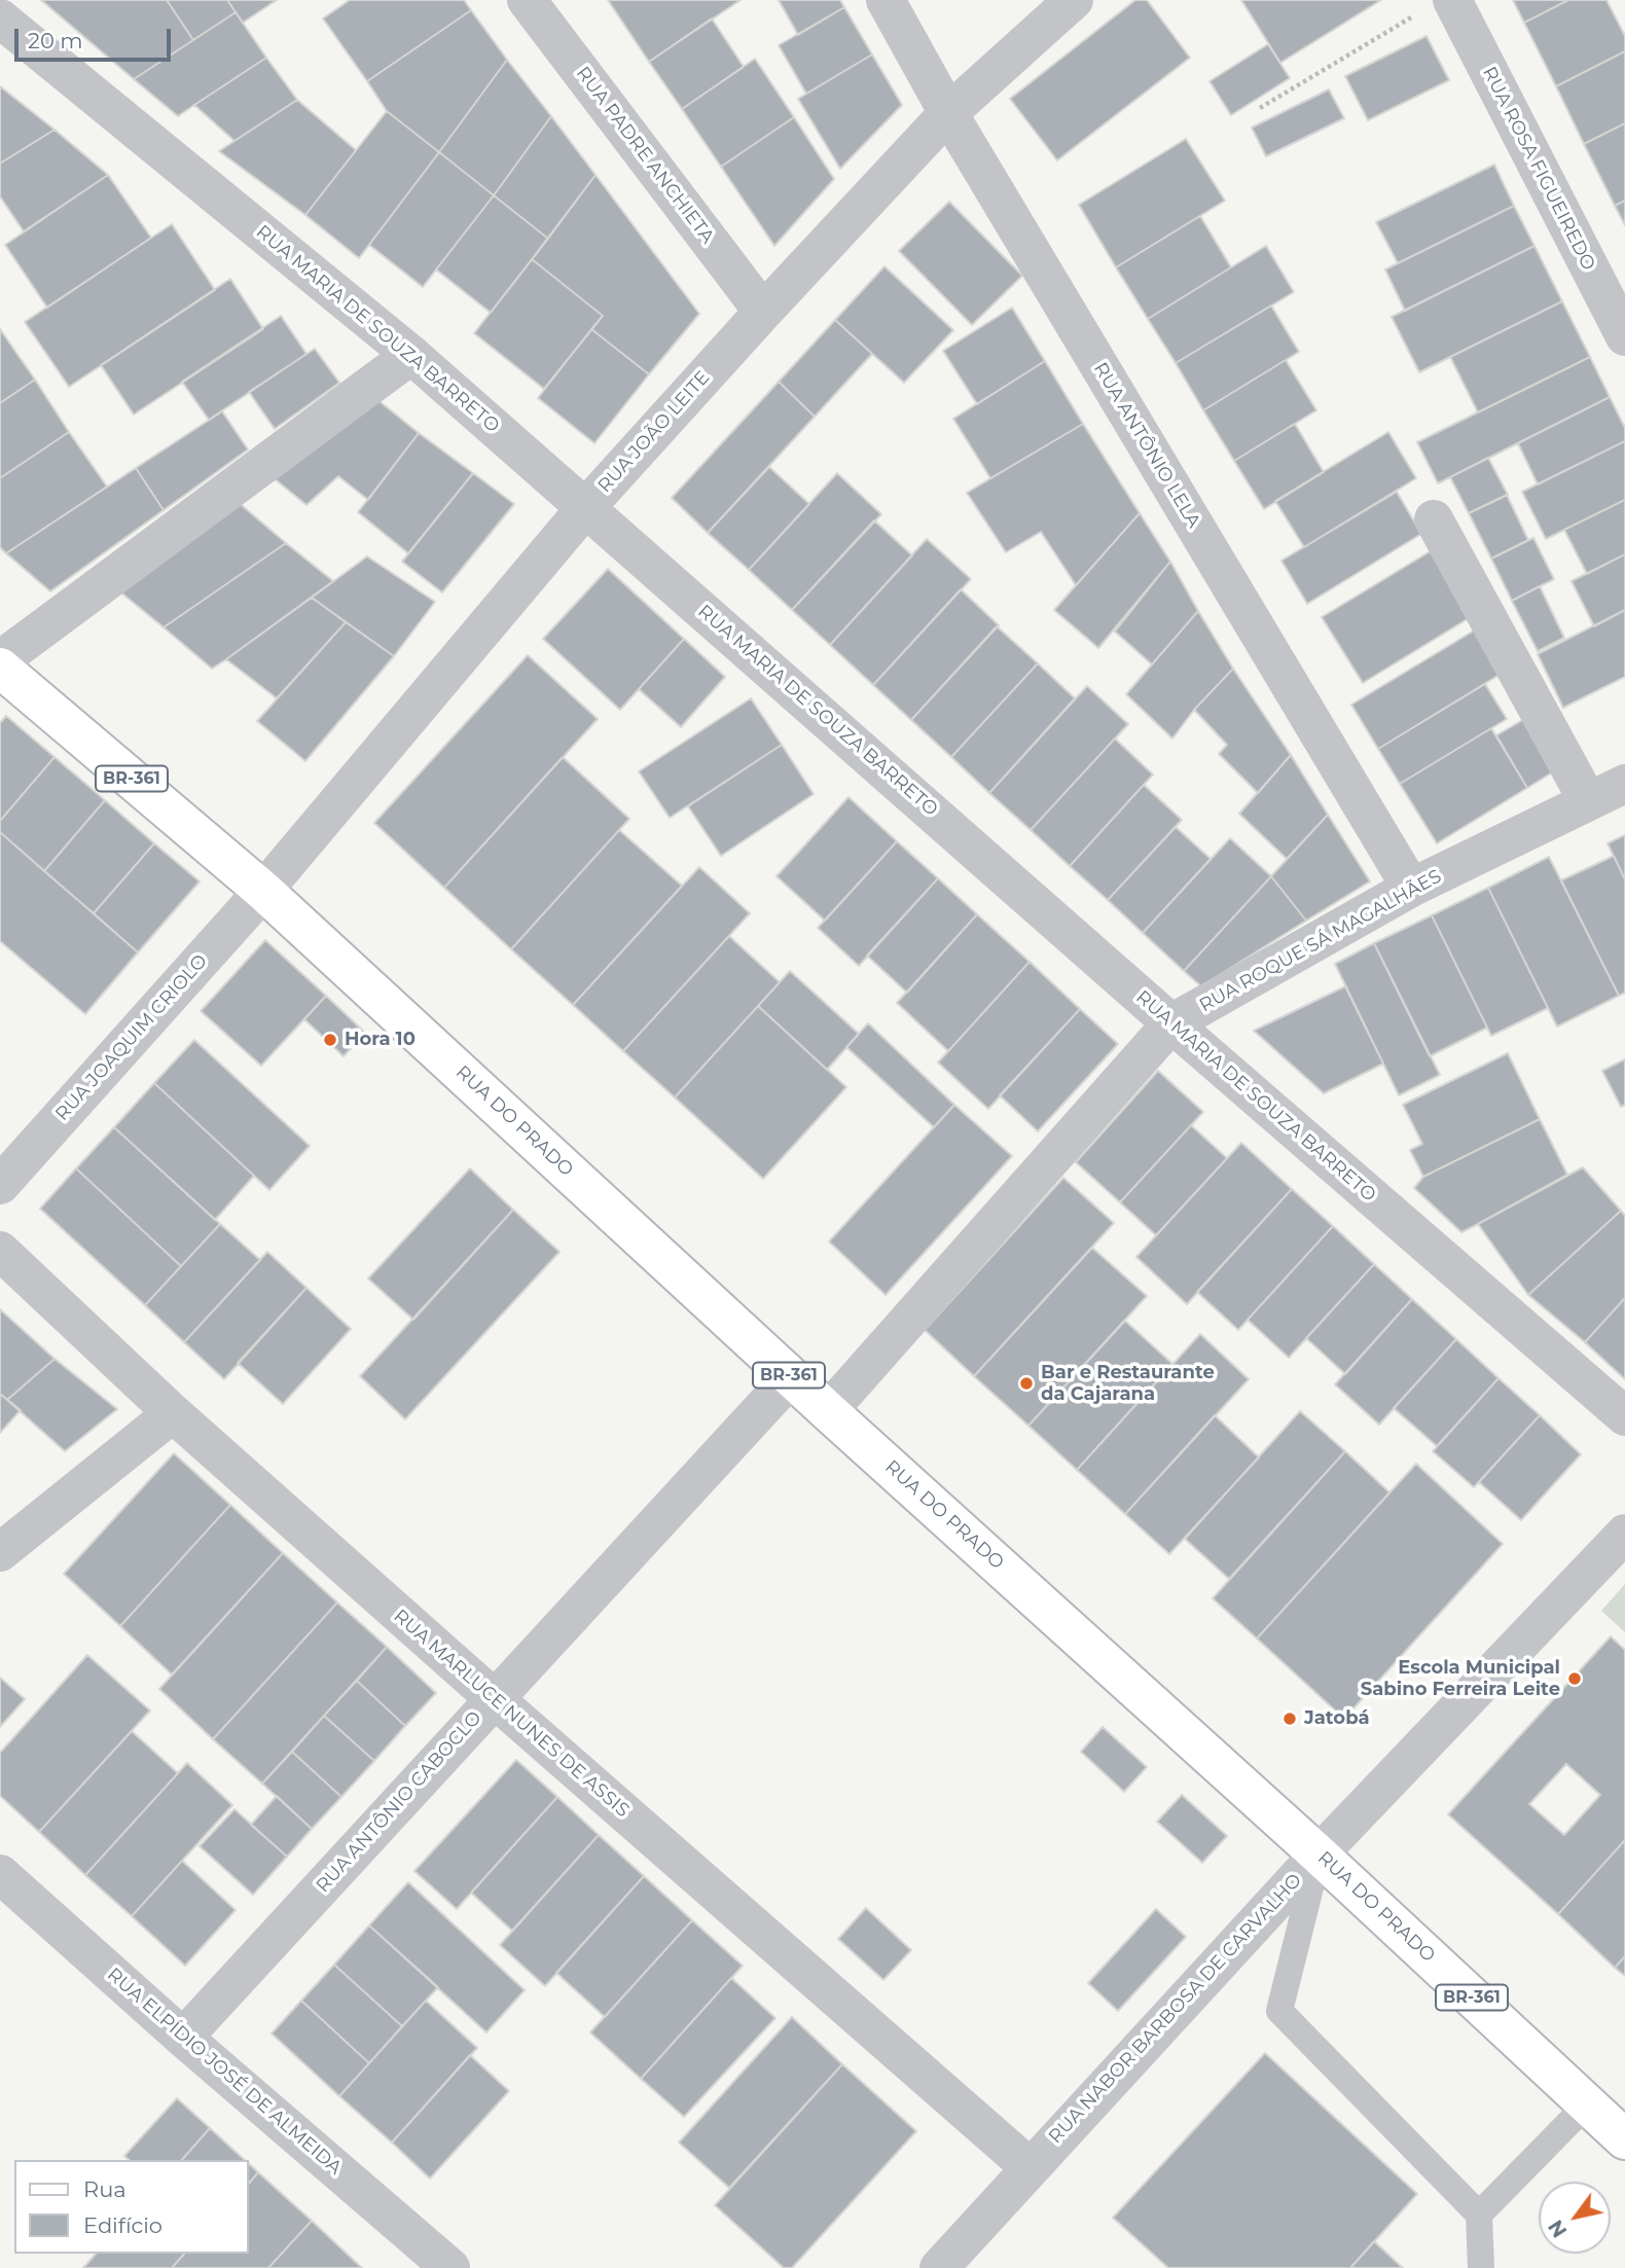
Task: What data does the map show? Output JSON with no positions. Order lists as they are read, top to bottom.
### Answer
{
  "streets": {
    "main road": ["BR-361", "RUA DO PRADO"],
    "street": [
      "RUA PADRE ANCHIETA",
      "RUA ROSA FIGUEIREDO",
      "RUA MARIA DE SOUZA BARRETO",
      "RUA JOÃO LEITE",
      "RUA ANTÔNIO LELA",
      "RUA ROQUE SÁ MAGALHÃES",
      "RUA JOAQUIM CRIOLO",
      "RUA MARLUCE NUNES DE ASSIS",
      "RUA ANTÔNIO CABOCLO",
      "RUA NABOR BARBOSA DE CARVALHO",
      "RUA ELPÍDIO JOSÉ DE ALMEIDA"
    ]
  },
  "crossings": [
    ["RUA PADRE ANCHIETA", "RUA JOÃO LEITE"],
    ["RUA MARIA DE SOUZA BARRETO", "RUA JOÃO LEITE"],
    ["RUA MARIA DE SOUZA BARRETO", "RUA ROQUE SÁ MAGALHÃES"],
    ["RUA JOÃO LEITE", "RUA ANTÔNIO LELA"],
    ["RUA JOÃO LEITE", "BR-361"],
    ["RUA JOÃO LEITE", "RUA JOAQUIM CRIOLO"],
    ["RUA JOÃO LEITE", "RUA DO PRADO"],
    ["RUA ANTÔNIO LELA", "RUA ROQUE SÁ MAGALHÃES"],
    ["BR-361", "RUA JOAQUIM CRIOLO"],
    ["BR-361", "RUA DO PRADO"],
    ["RUA ROQUE SÁ MAGALHÃES", "RUA DO PRADO"],
    ["RUA JOAQUIM CRIOLO", "RUA DO PRADO"],
    ["RUA DO PRADO", "RUA ANTÔNIO CABOCLO"],
    ["RUA DO PRADO", "RUA NABOR BARBOSA DE CARVALHO"],
    ["RUA MARLUCE NUNES DE ASSIS", "RUA ANTÔNIO CABOCLO"],
    ["RUA MARLUCE NUNES DE ASSIS", "RUA NABOR BARBOSA DE CARVALHO"],
    ["RUA ANTÔNIO CABOCLO", "RUA ELPÍDIO JOSÉ DE ALMEIDA"]
  ],
  "places": [
    "Hora 10",
    "Bar e Restaurante da Cajarana",
    "Escola Municipal Sabino Ferreira Leite",
    "Jatobá"
  ],
  "legend": ["Rua", "Edifício"],
  "scale_bar": "20 m",
  "north": "bottom left"
}
